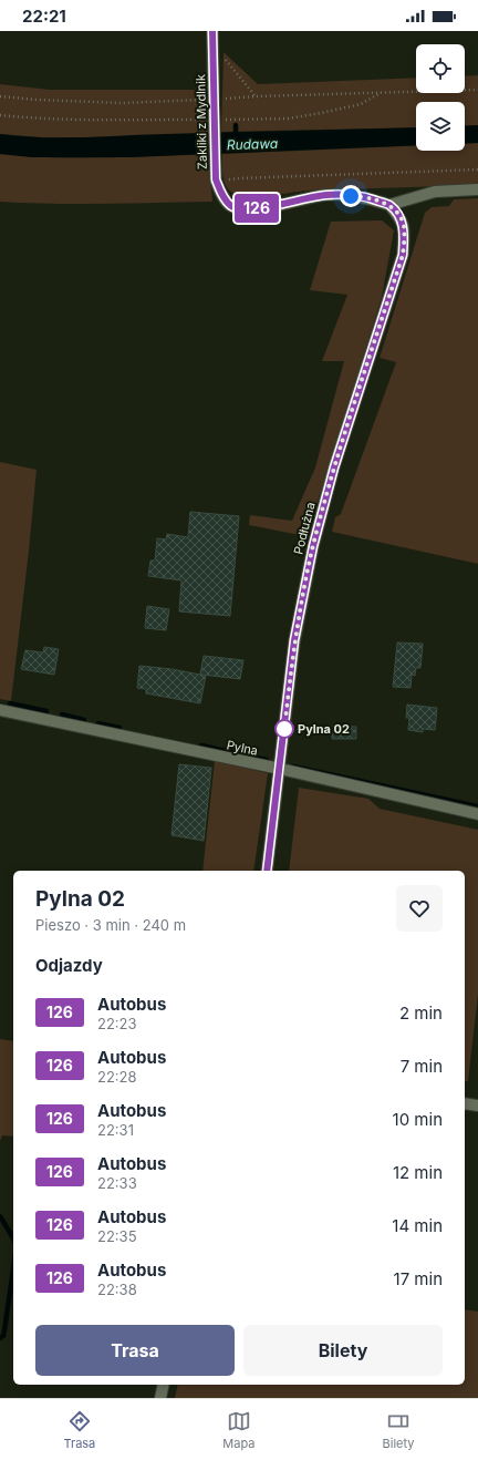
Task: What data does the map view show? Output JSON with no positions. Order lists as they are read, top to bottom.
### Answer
{
  "streets": {
    "street": ["Zakliki z Mydlnik", "Podłużna", "Pylna"]
  },
  "crossings": [
    ["Zakliki z Mydlnik", "Podłużna"],
    ["Podłużna", "Pylna"]
  ],
  "water": ["Rudawa"],
  "places": ["Pylna 02"],
  "lines": ["bus line 126"],
  "page": {
    "status": "22:21",
    "on_map": "126",
    "heading": [
      ["Pylna 02", "Pieszo · 3 min · 240 m"],
      "Odjazdy"
    ],
    "list": [
      {
        "mark": "126",
        "name": "Autobus",
        "note": "22:23",
        "value": "2 min"
      },
      {
        "mark": "126",
        "name": "Autobus",
        "note": "22:28",
        "value": "7 min"
      },
      {
        "mark": "126",
        "name": "Autobus",
        "note": "22:31",
        "value": "10 min"
      },
      {
        "mark": "126",
        "name": "Autobus",
        "note": "22:33",
        "value": "12 min"
      },
      {
        "mark": "126",
        "name": "Autobus",
        "note": "22:35",
        "value": "14 min"
      },
      {
        "mark": "126",
        "name": "Autobus",
        "note": "22:38",
        "value": "17 min"
      }
    ],
    "buttons": ["Trasa", "Bilety"],
    "tabs": ["Trasa", "Mapa", "Bilety"]
  }
}
